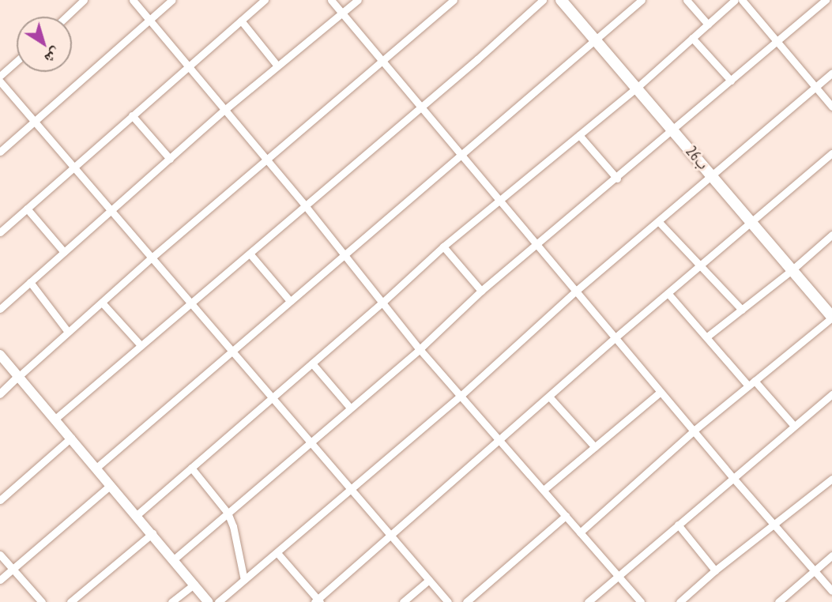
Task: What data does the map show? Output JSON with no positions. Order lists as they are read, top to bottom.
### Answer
{
  "streets": {
    "highway": ["26ب"]
  },
  "north": "bottom right"
}
